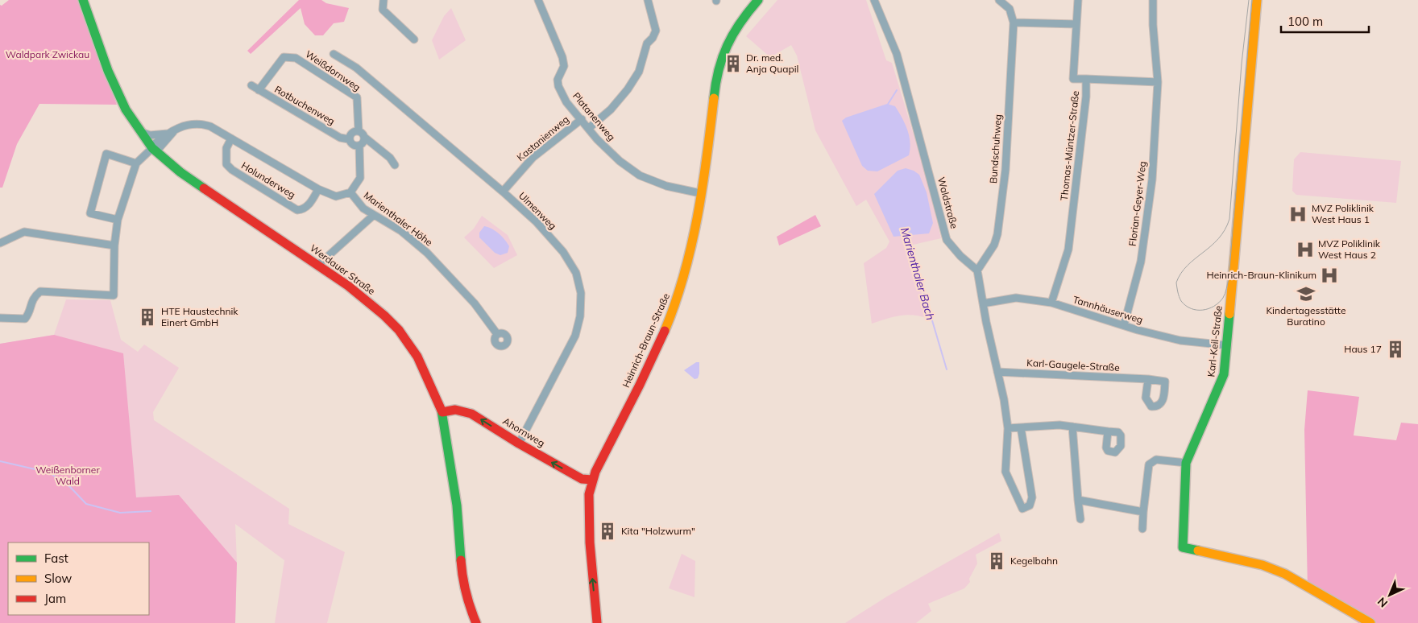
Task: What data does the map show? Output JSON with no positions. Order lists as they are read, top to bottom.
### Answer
{
  "streets": {
    "street": [
      "Weißdornweg",
      "Rotbuchenweg",
      "Platanenweg",
      "Kastanienweg",
      "Thomas-Müntzer-Straße",
      "Bundschuhweg",
      "Holunderweg",
      "Waldstraße",
      "Florian-Geyer-Weg",
      "Ulmenweg",
      "Marienthaler Höhe",
      "Werdauer Straße",
      "Tannhäuserweg",
      "Heinrich-Braun-Straße",
      "Karl-Keil-Straße",
      "Karl-Gaugele-Straße",
      "Ahornweg"
    ]
  },
  "crossings": [
    ["Weißdornweg", "Rotbuchenweg"],
    ["Weißdornweg", "Marienthaler Höhe"],
    ["Rotbuchenweg", "Marienthaler Höhe"],
    ["Platanenweg", "Kastanienweg"],
    ["Platanenweg", "Heinrich-Braun-Straße"],
    ["Kastanienweg", "Ulmenweg"],
    ["Thomas-Müntzer-Straße", "Tannhäuserweg"],
    ["Bundschuhweg", "Waldstraße"],
    ["Holunderweg", "Marienthaler Höhe"],
    ["Florian-Geyer-Weg", "Tannhäuserweg"],
    ["Ulmenweg", "Ahornweg"],
    ["Marienthaler Höhe", "Werdauer Straße"],
    ["Werdauer Straße", "Ahornweg"],
    ["Tannhäuserweg", "Karl-Keil-Straße"],
    ["Heinrich-Braun-Straße", "Ahornweg"]
  ],
  "one_way": ["Ahornweg"],
  "water": ["Marienthaler Bach"],
  "parks": ["Waldpark Zwickau", "Weißenborner Wald"],
  "places": {
    "building": [
      "Dr. med. Anja Quapil",
      "HTE Haustechnik Einert GmbH",
      "Haus 17",
      "Kita \"Holzwurm\"",
      "Kegelbahn"
    ],
    "hospital": ["MVZ Poliklinik West Haus 1", "MVZ Poliklinik West Haus 2", "Heinrich-Braun-Klinikum"],
    "school or university": ["Kindertagesstätte Buratino"]
  },
  "legend": ["Fast", "Slow", "Jam"],
  "scale_bar": "100 m",
  "north": "bottom left"
}
